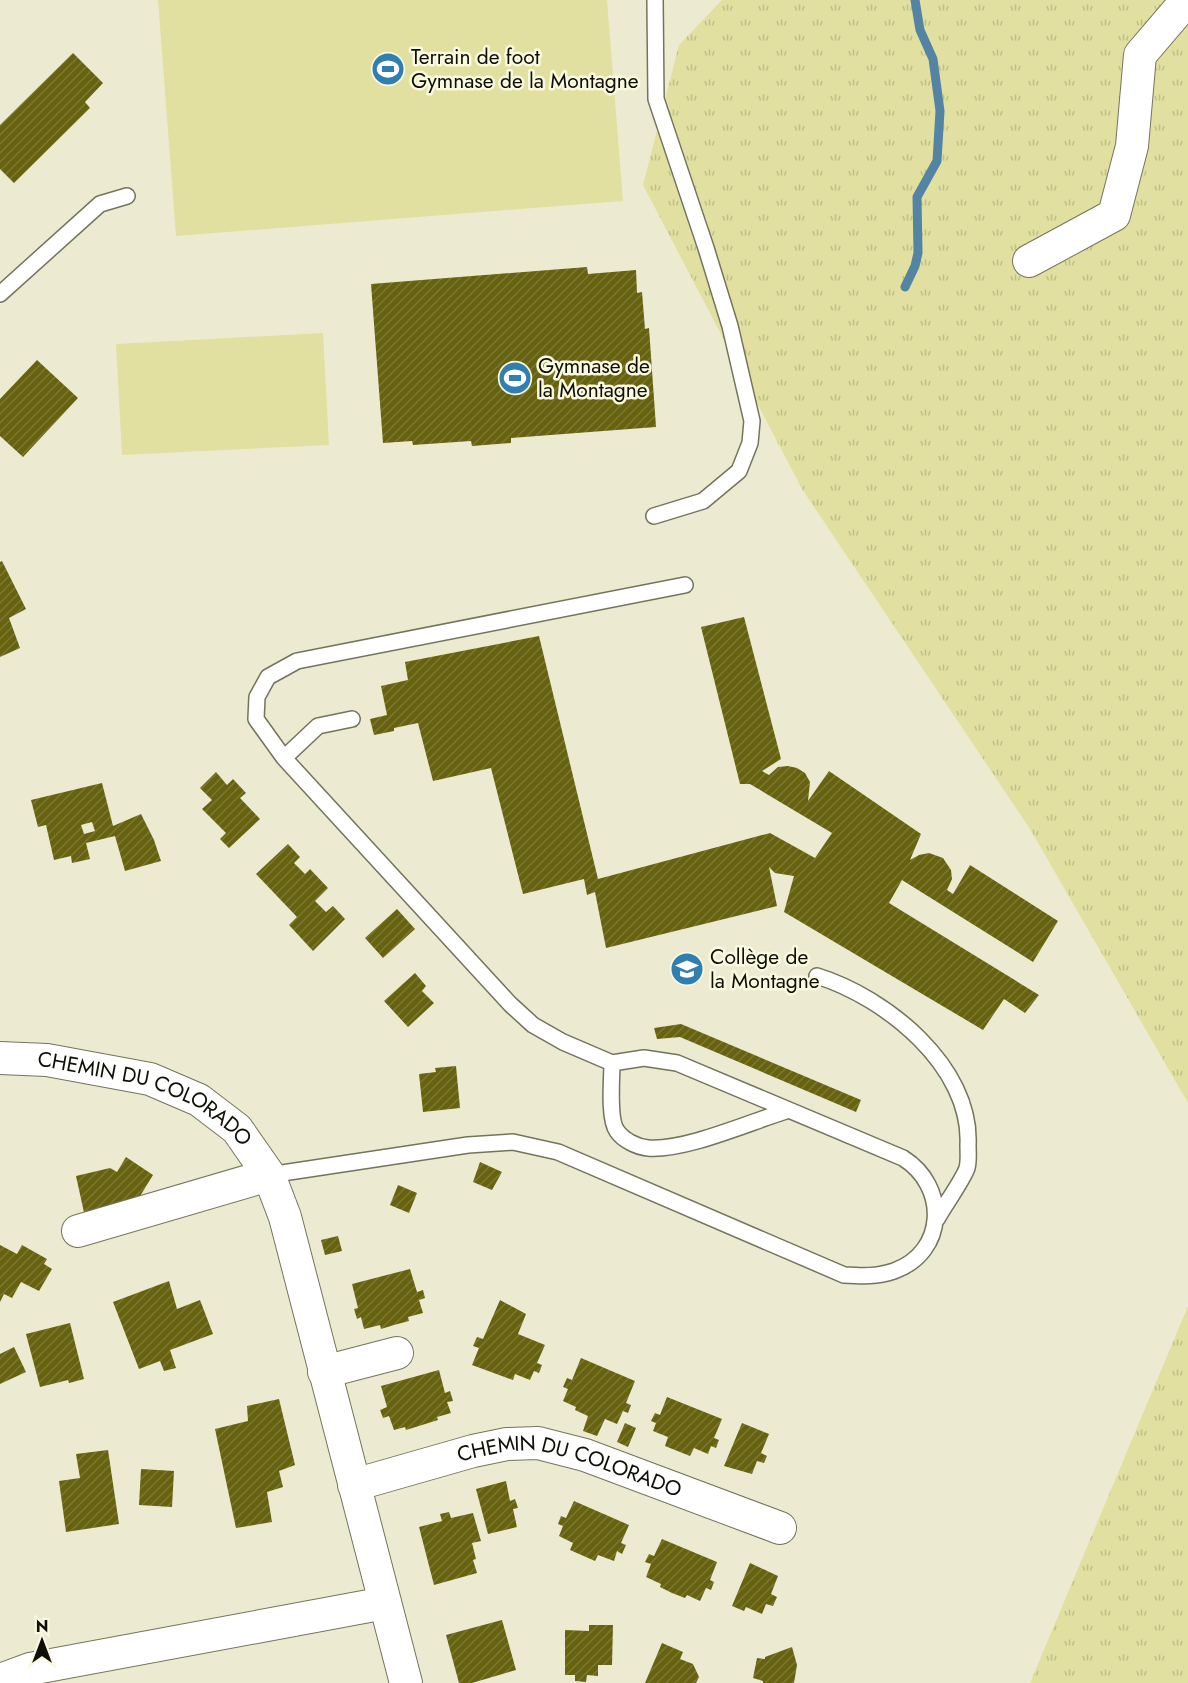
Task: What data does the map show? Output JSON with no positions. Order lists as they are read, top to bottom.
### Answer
{
  "streets": {
    "street": ["CHEMIN DU COLORADO"]
  },
  "places": {
    "sports": ["Terrain de foot Gymnase de la Montagne", "Gymnase de la Montagne"],
    "school or university": ["Collège de la Montagne"]
  },
  "north": "top"
}
